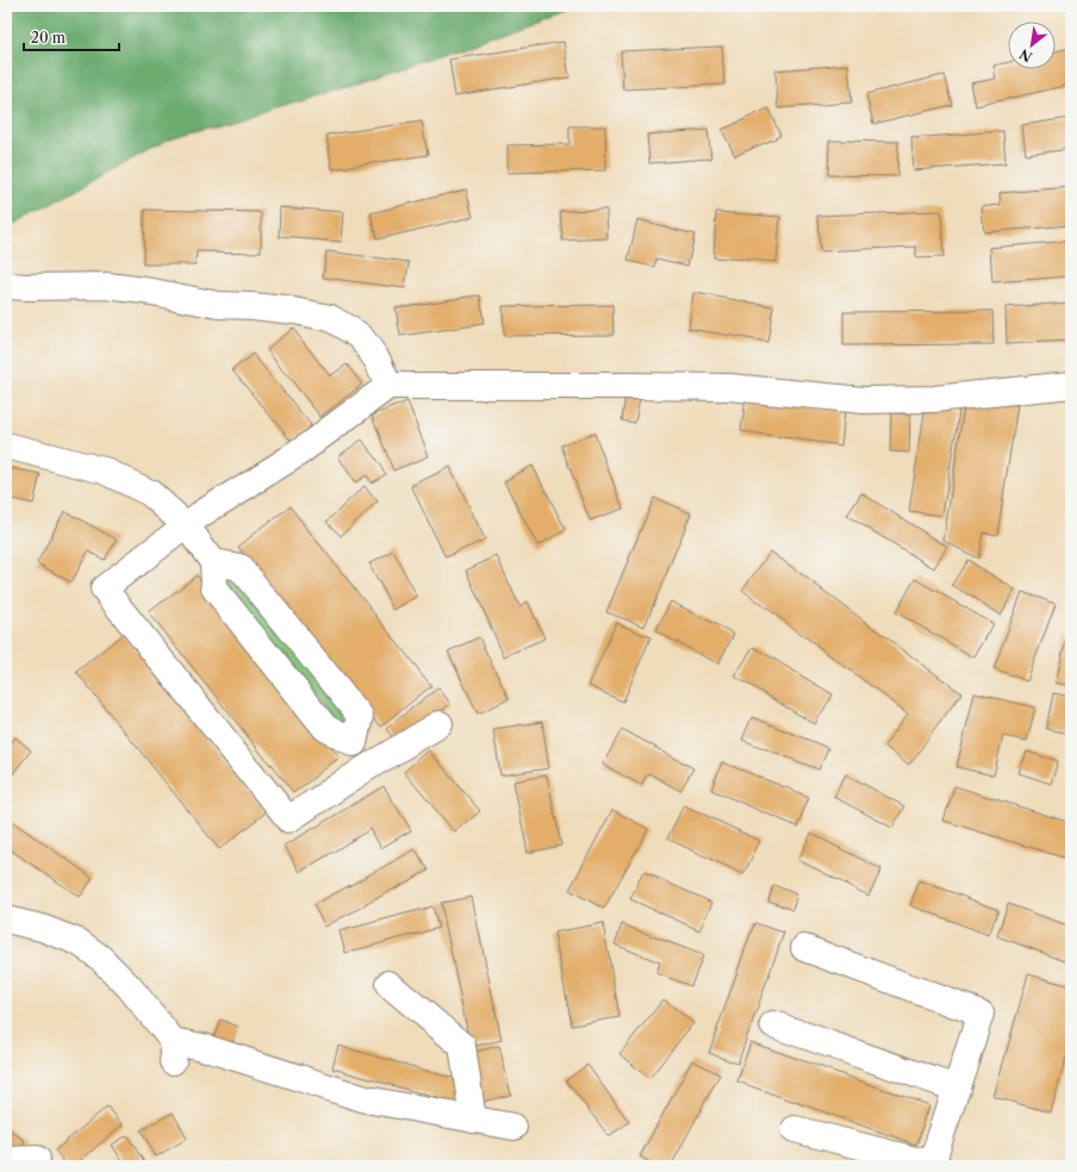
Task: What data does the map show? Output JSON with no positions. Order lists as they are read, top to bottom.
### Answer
{
  "scale_bar": "20 m",
  "north": "bottom left"
}
